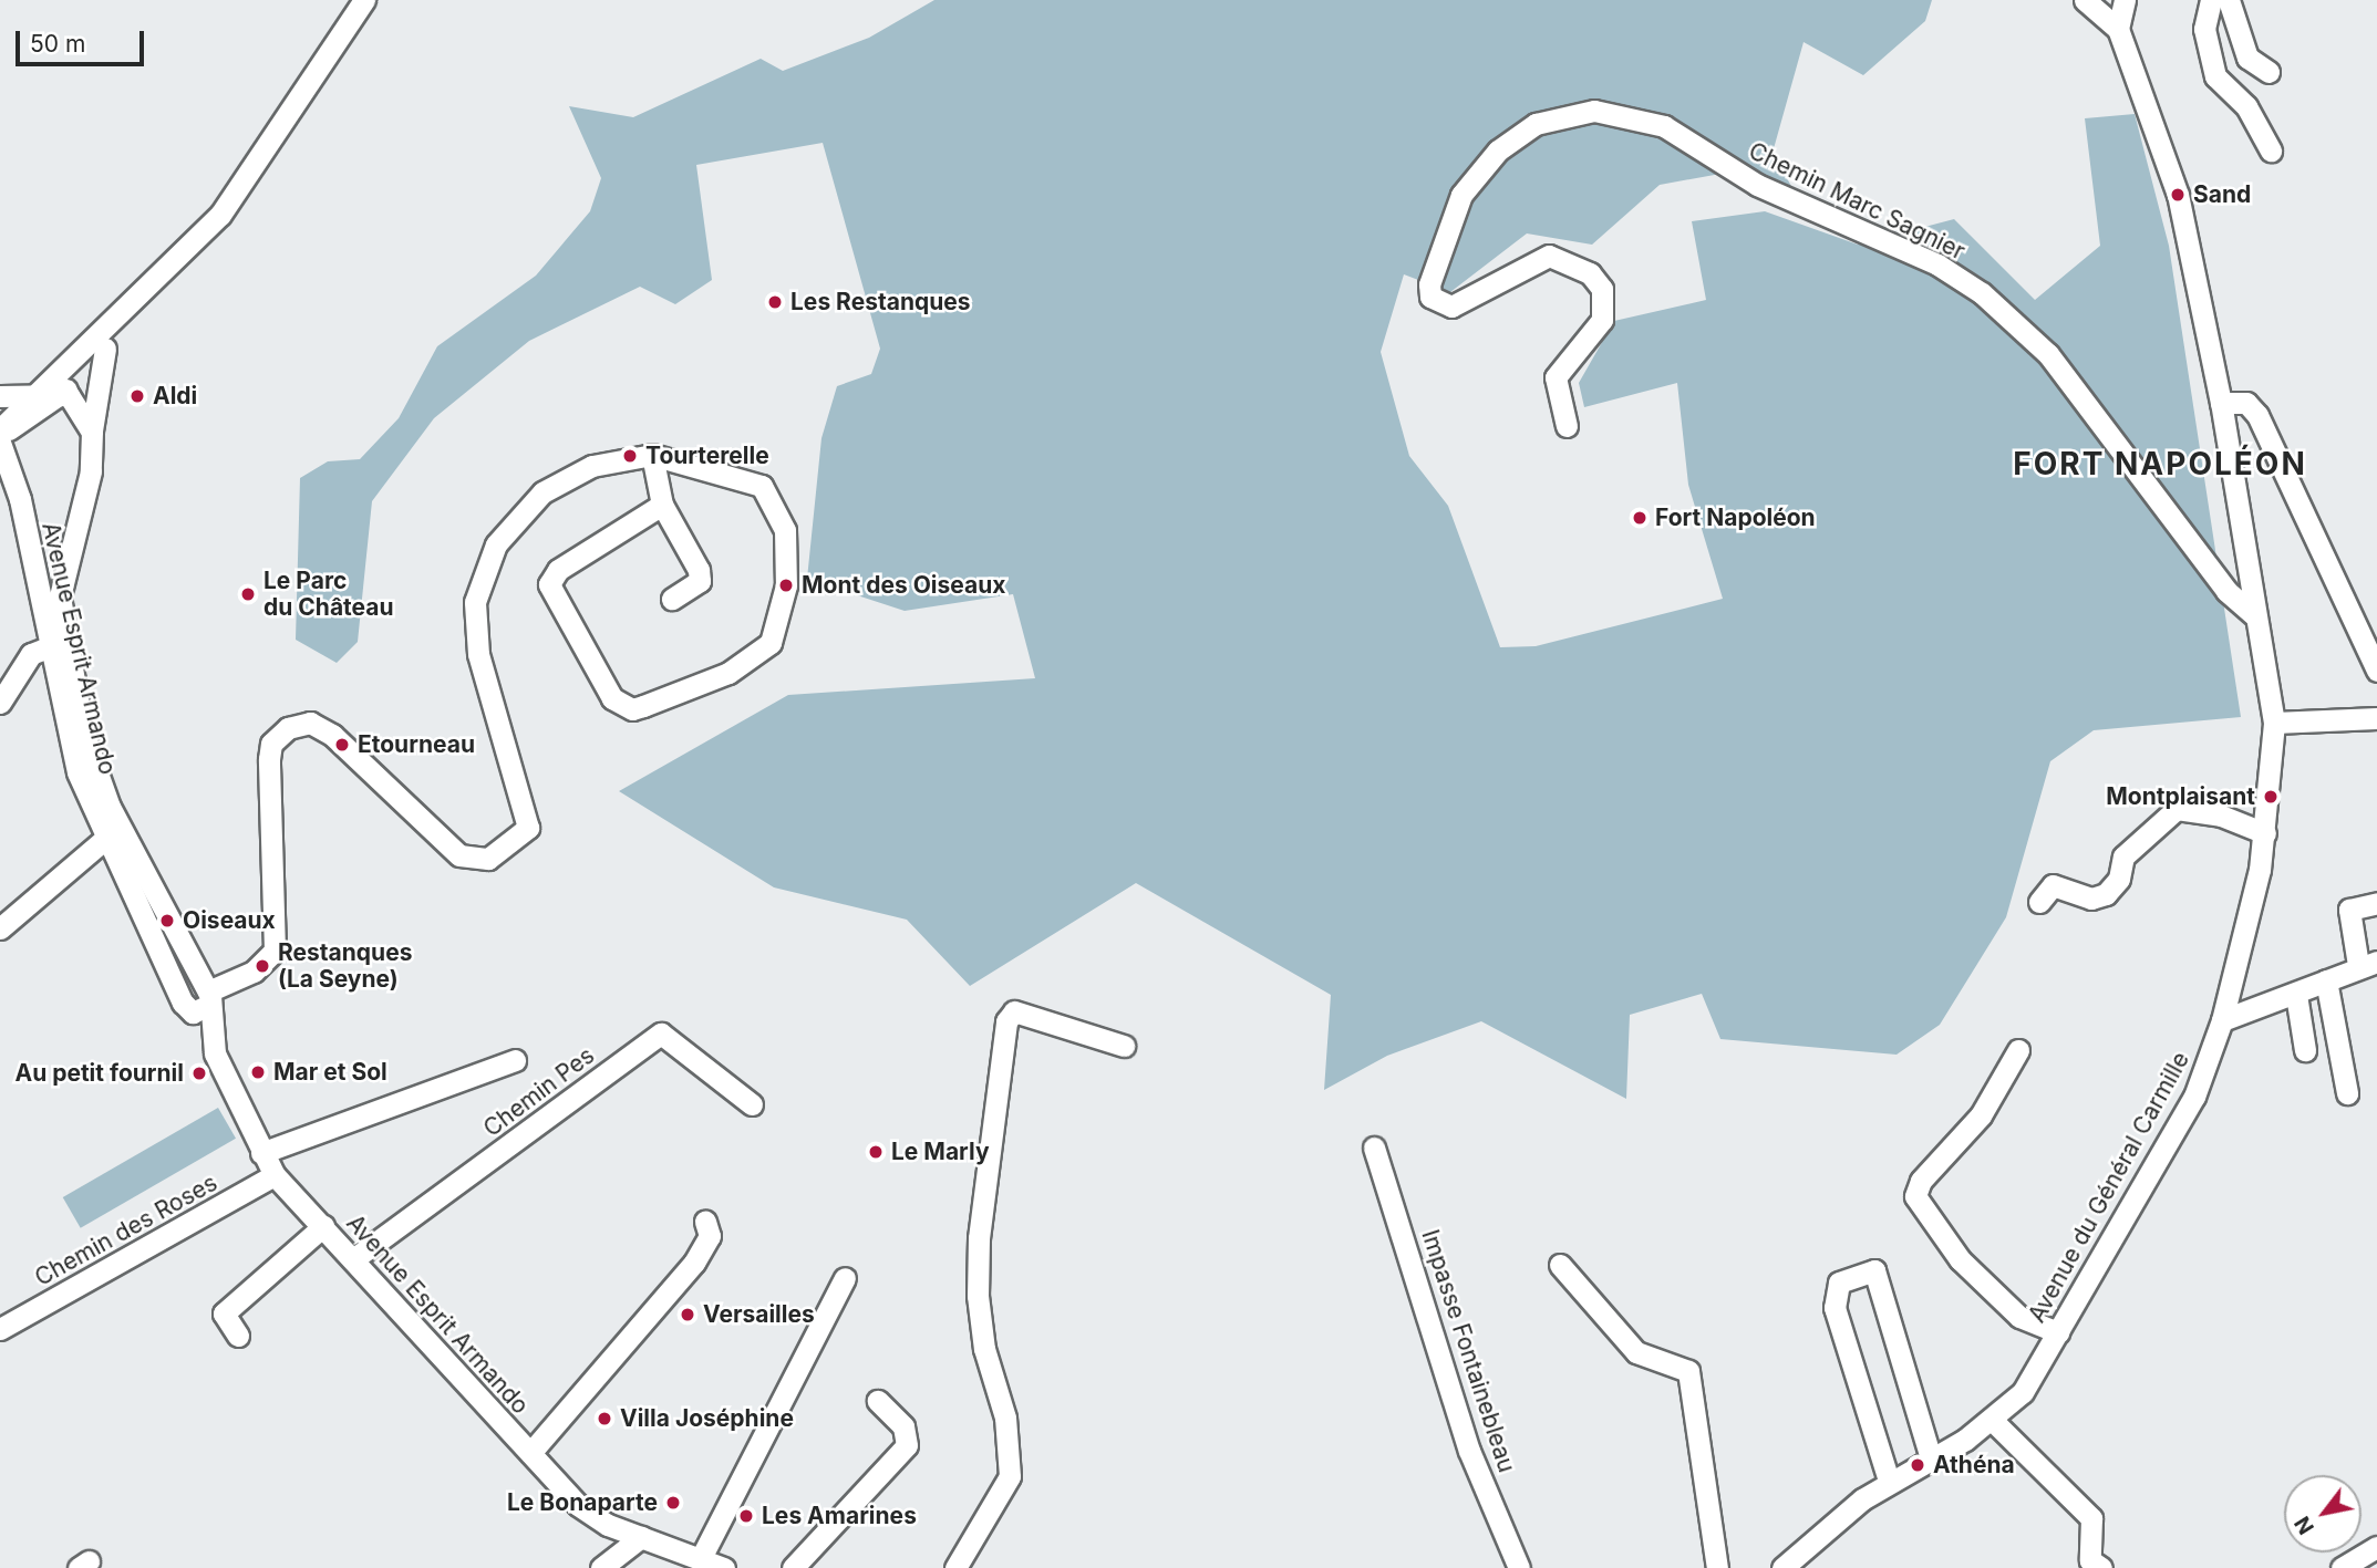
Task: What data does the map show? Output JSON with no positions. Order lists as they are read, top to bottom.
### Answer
{
  "streets": {
    "street": [
      "Chemin Marc Sagnier",
      "Avenue Esprit Armando",
      "Chemin Pes",
      "Avenue du Général Carmille",
      "Chemin des Roses",
      "Impasse Fontainebleau"
    ]
  },
  "crossings": [
    ["Chemin Marc Sagnier", "Avenue du Général Carmille"],
    ["Avenue Esprit Armando", "Chemin Pes"],
    ["Avenue Esprit Armando", "Chemin des Roses"]
  ],
  "districts": ["FORT NAPOLÉON"],
  "places": [
    "Sand",
    "Les Restanques",
    "Aldi",
    "Tourterelle",
    "Fort Napoléon",
    "Mont des Oiseaux",
    "Le Parc du Château",
    "Etourneau",
    "Montplaisant",
    "Oiseaux",
    "Restanques (La Seyne)",
    "Mar et Sol",
    "Au petit fournil",
    "Le Marly",
    "Versailles",
    "Villa Joséphine",
    "Athéna",
    "Le Bonaparte",
    "Les Amarines"
  ],
  "scale_bar": "50 m",
  "north": "bottom left"
}
